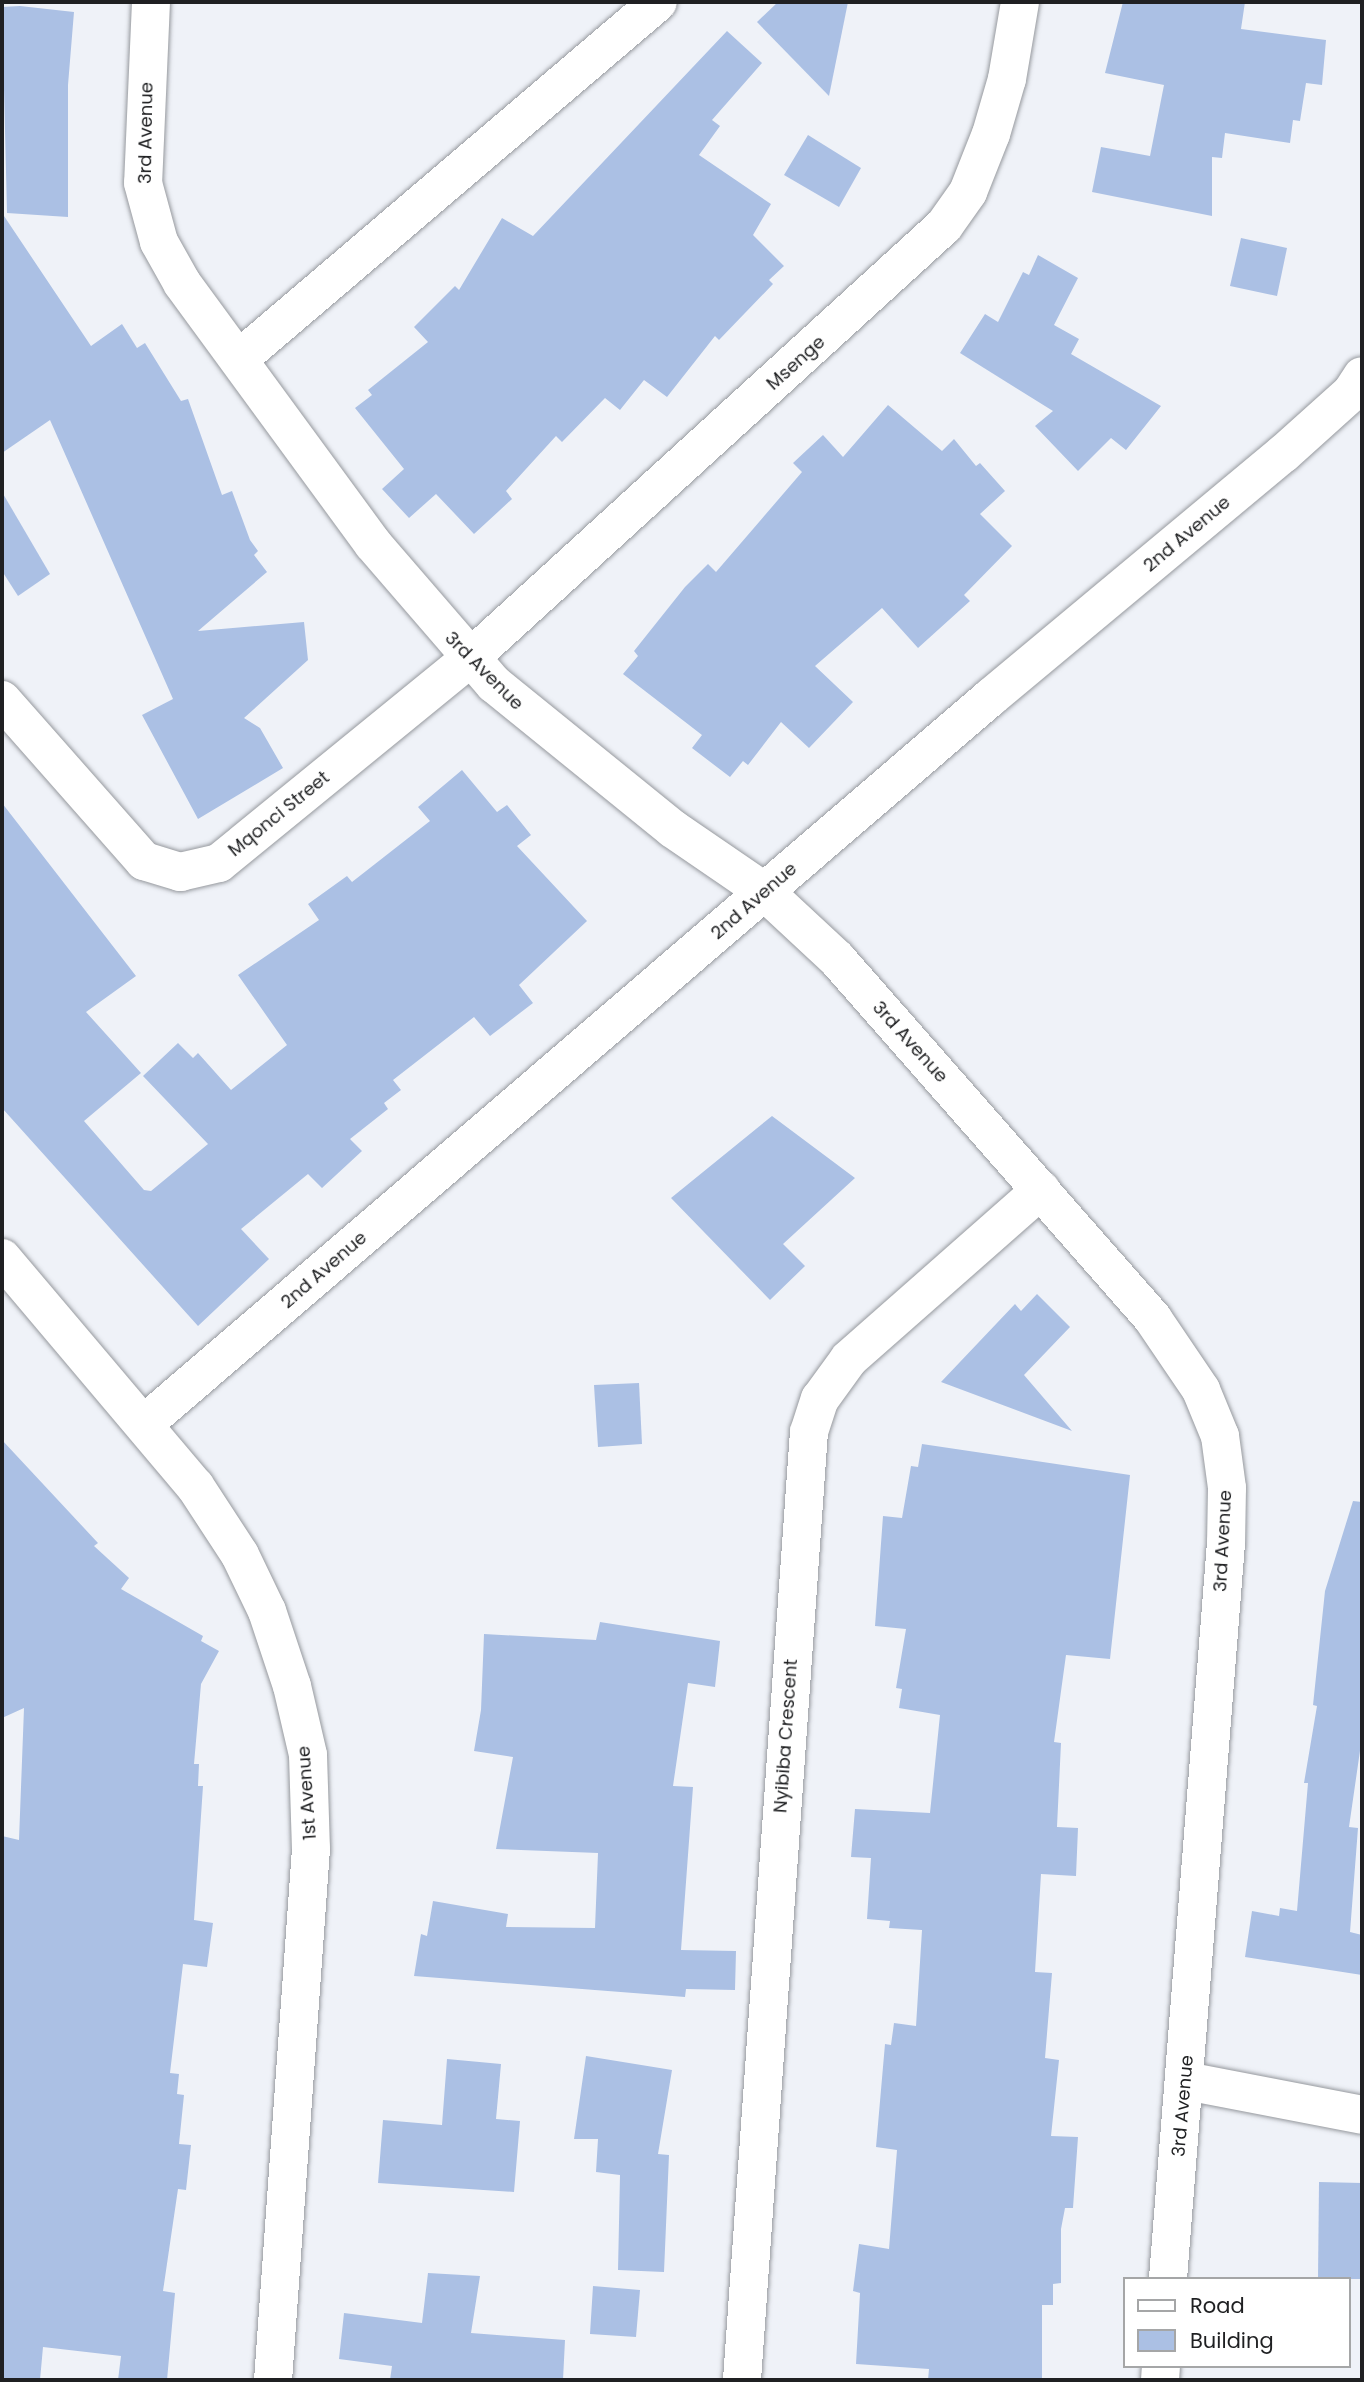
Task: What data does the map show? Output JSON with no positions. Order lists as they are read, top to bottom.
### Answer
{
  "streets": {
    "street": [
      "3rd Avenue",
      "Msenge",
      "2nd Avenue",
      "Mqonci Street",
      "Nyibiba Crescent",
      "1st Avenue"
    ]
  },
  "crossings": [
    ["3rd Avenue", "Msenge"],
    ["3rd Avenue", "2nd Avenue"],
    ["3rd Avenue", "Mqonci Street"],
    ["3rd Avenue", "Nyibiba Crescent"],
    ["Msenge", "Mqonci Street"],
    ["2nd Avenue", "1st Avenue"]
  ],
  "legend": ["Road", "Building"]
}
